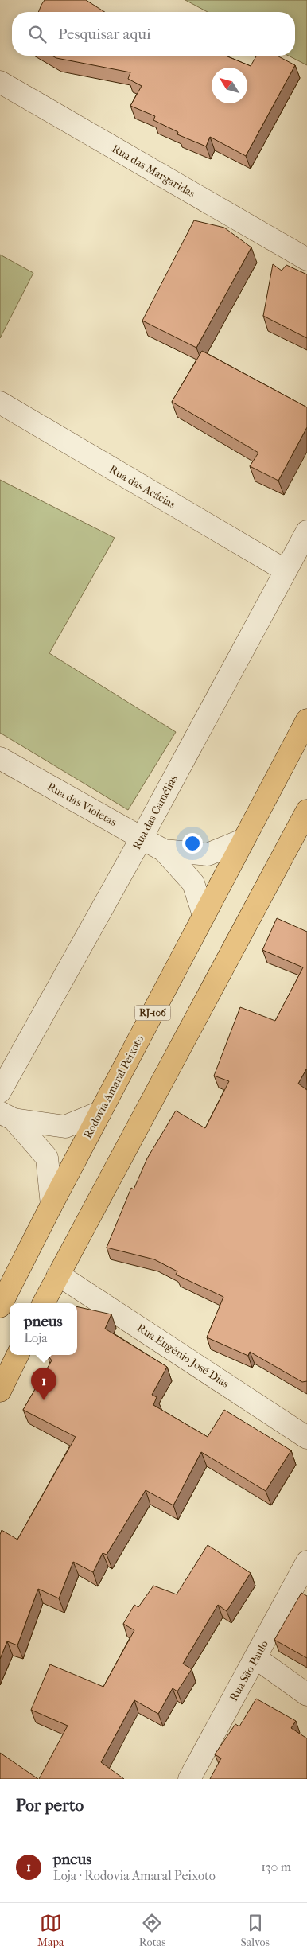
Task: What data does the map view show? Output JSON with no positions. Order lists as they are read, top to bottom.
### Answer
{
  "streets": {
    "highway": ["RJ-106", "Rodovia Amaral Peixoto"],
    "street": [
      "Rua das Margaridas",
      "Rua das Acácias",
      "Rua das Violetas",
      "Rua das Camélias",
      "Rua Eugênio José Dias",
      "Rua São Paulo"
    ]
  },
  "crossings": [
    ["Rua das Acácias", "Rua das Camélias"],
    ["Rua das Violetas", "Rua das Camélias"],
    ["Rua das Violetas", "Rodovia Amaral Peixoto"]
  ],
  "north": "top left",
  "page": {
    "search": "Pesquisar aqui",
    "popup": ["pneus", "Loja"],
    "pins": "1",
    "heading": "Por perto",
    "list": [
      {
        "mark": "1",
        "name": "pneus",
        "note": "Loja · Rodovia Amaral Peixoto",
        "value": "130 m"
      }
    ],
    "nav": ["Mapa", "Rotas", "Salvos"]
  }
}
